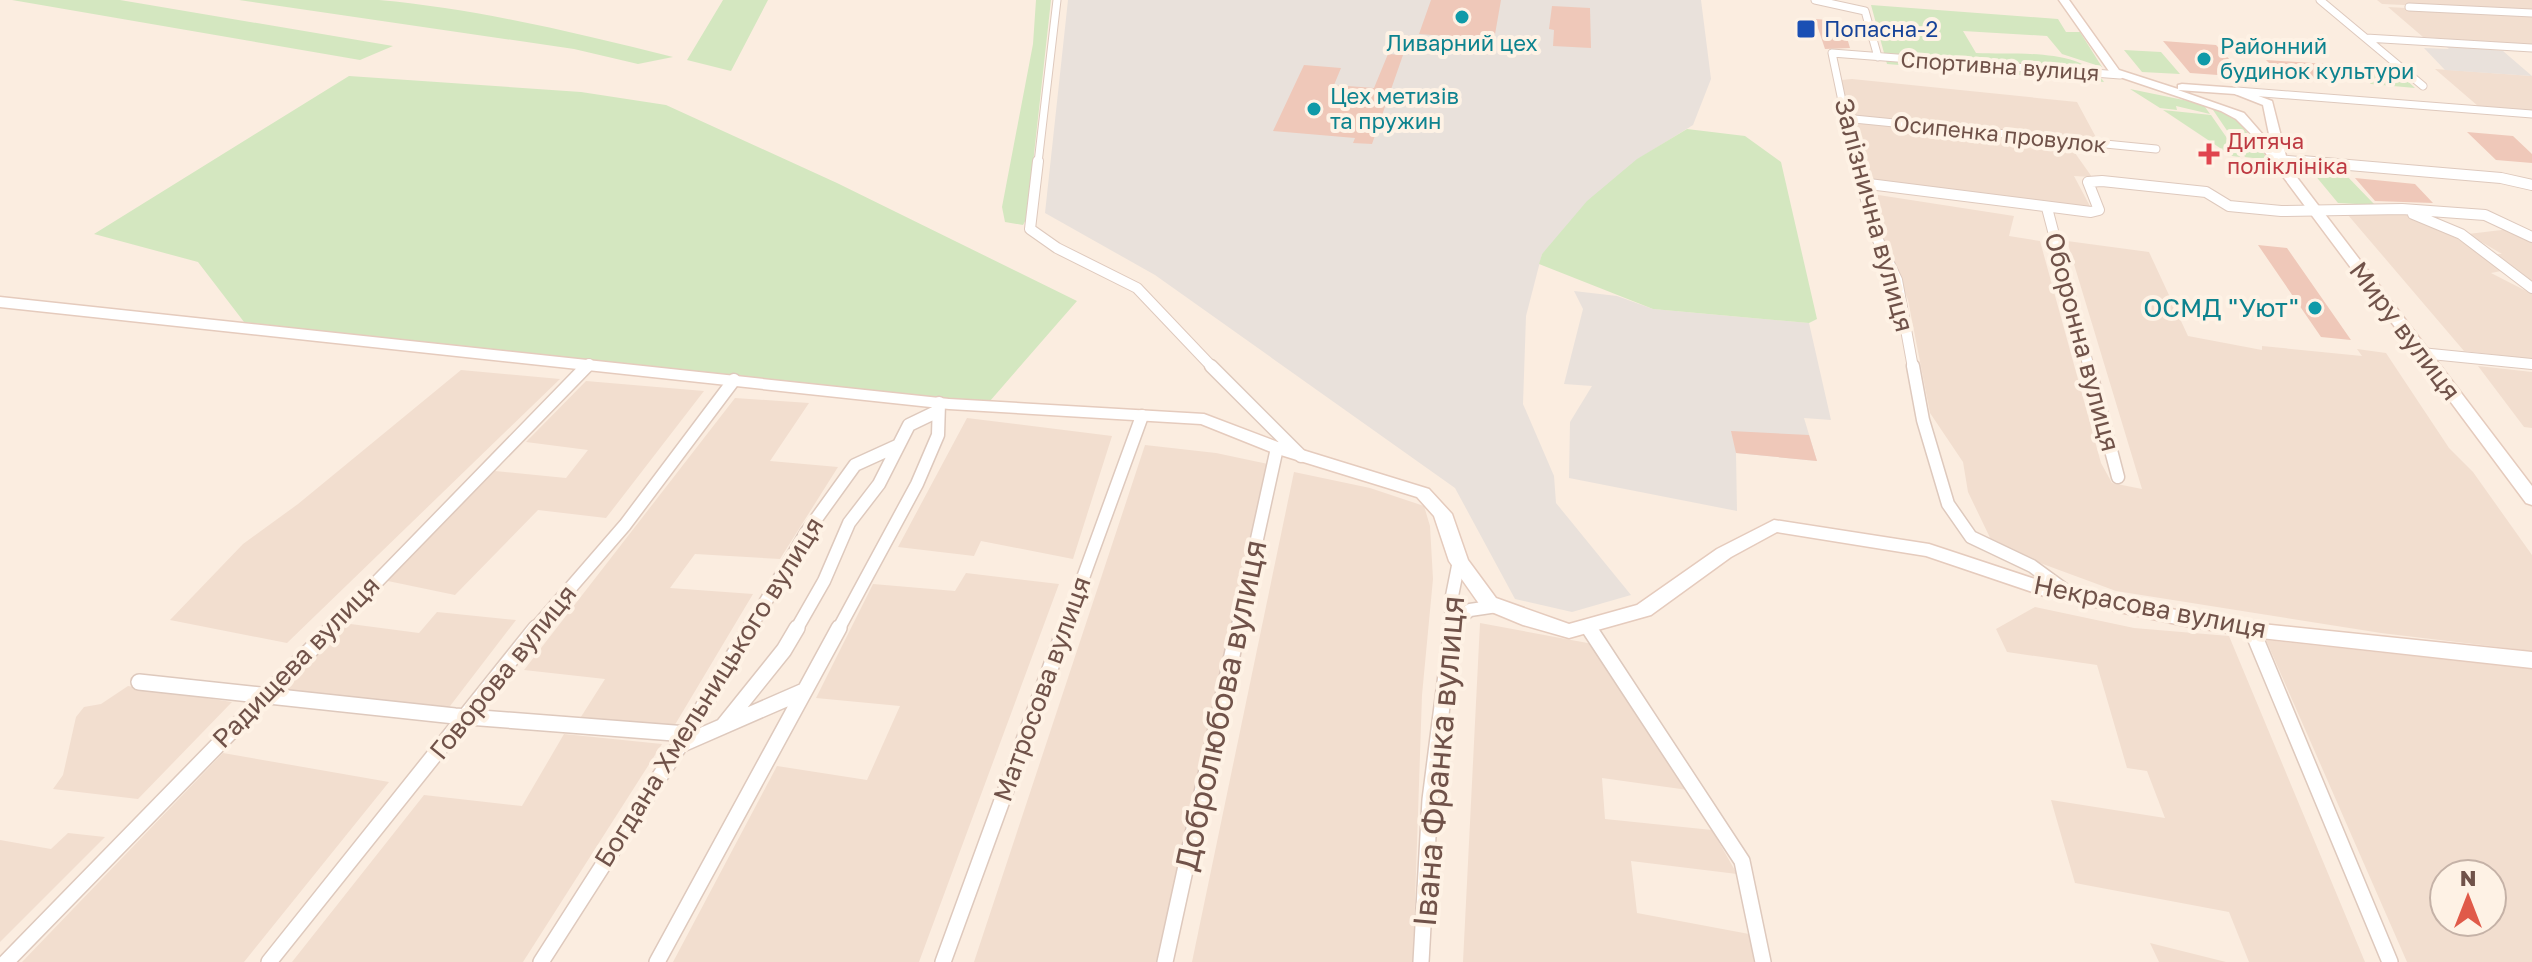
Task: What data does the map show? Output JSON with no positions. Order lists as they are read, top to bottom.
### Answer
{
  "streets": {
    "street": [
      "Спортивна вулиця",
      "Осипенка провулок",
      "Залізнична вулиця",
      "Миру вулиця",
      "Оборонна вулиця",
      "Некрасова вулиця",
      "Радищева вулиця",
      "Говорова вулиця",
      "Матросова вулиця",
      "Богдана Хмельницького вулиця",
      "Добролюбова вулиця",
      "Івана Франка вулиця"
    ]
  },
  "crossings": [
    ["Спортивна вулиця", "Залізнична вулиця"],
    ["Осипенка провулок", "Залізнична вулиця"],
    ["Залізнична вулиця", "Некрасова вулиця"]
  ],
  "places": {
    "other": [
      "Ливарний цех",
      "Районний будинок культури",
      "Цех метизів та пружин",
      "ОСМД \"Уют\""
    ],
    "transit": ["Попасна-2"],
    "health": ["Дитяча поліклініка"]
  },
  "north": "top"
}
